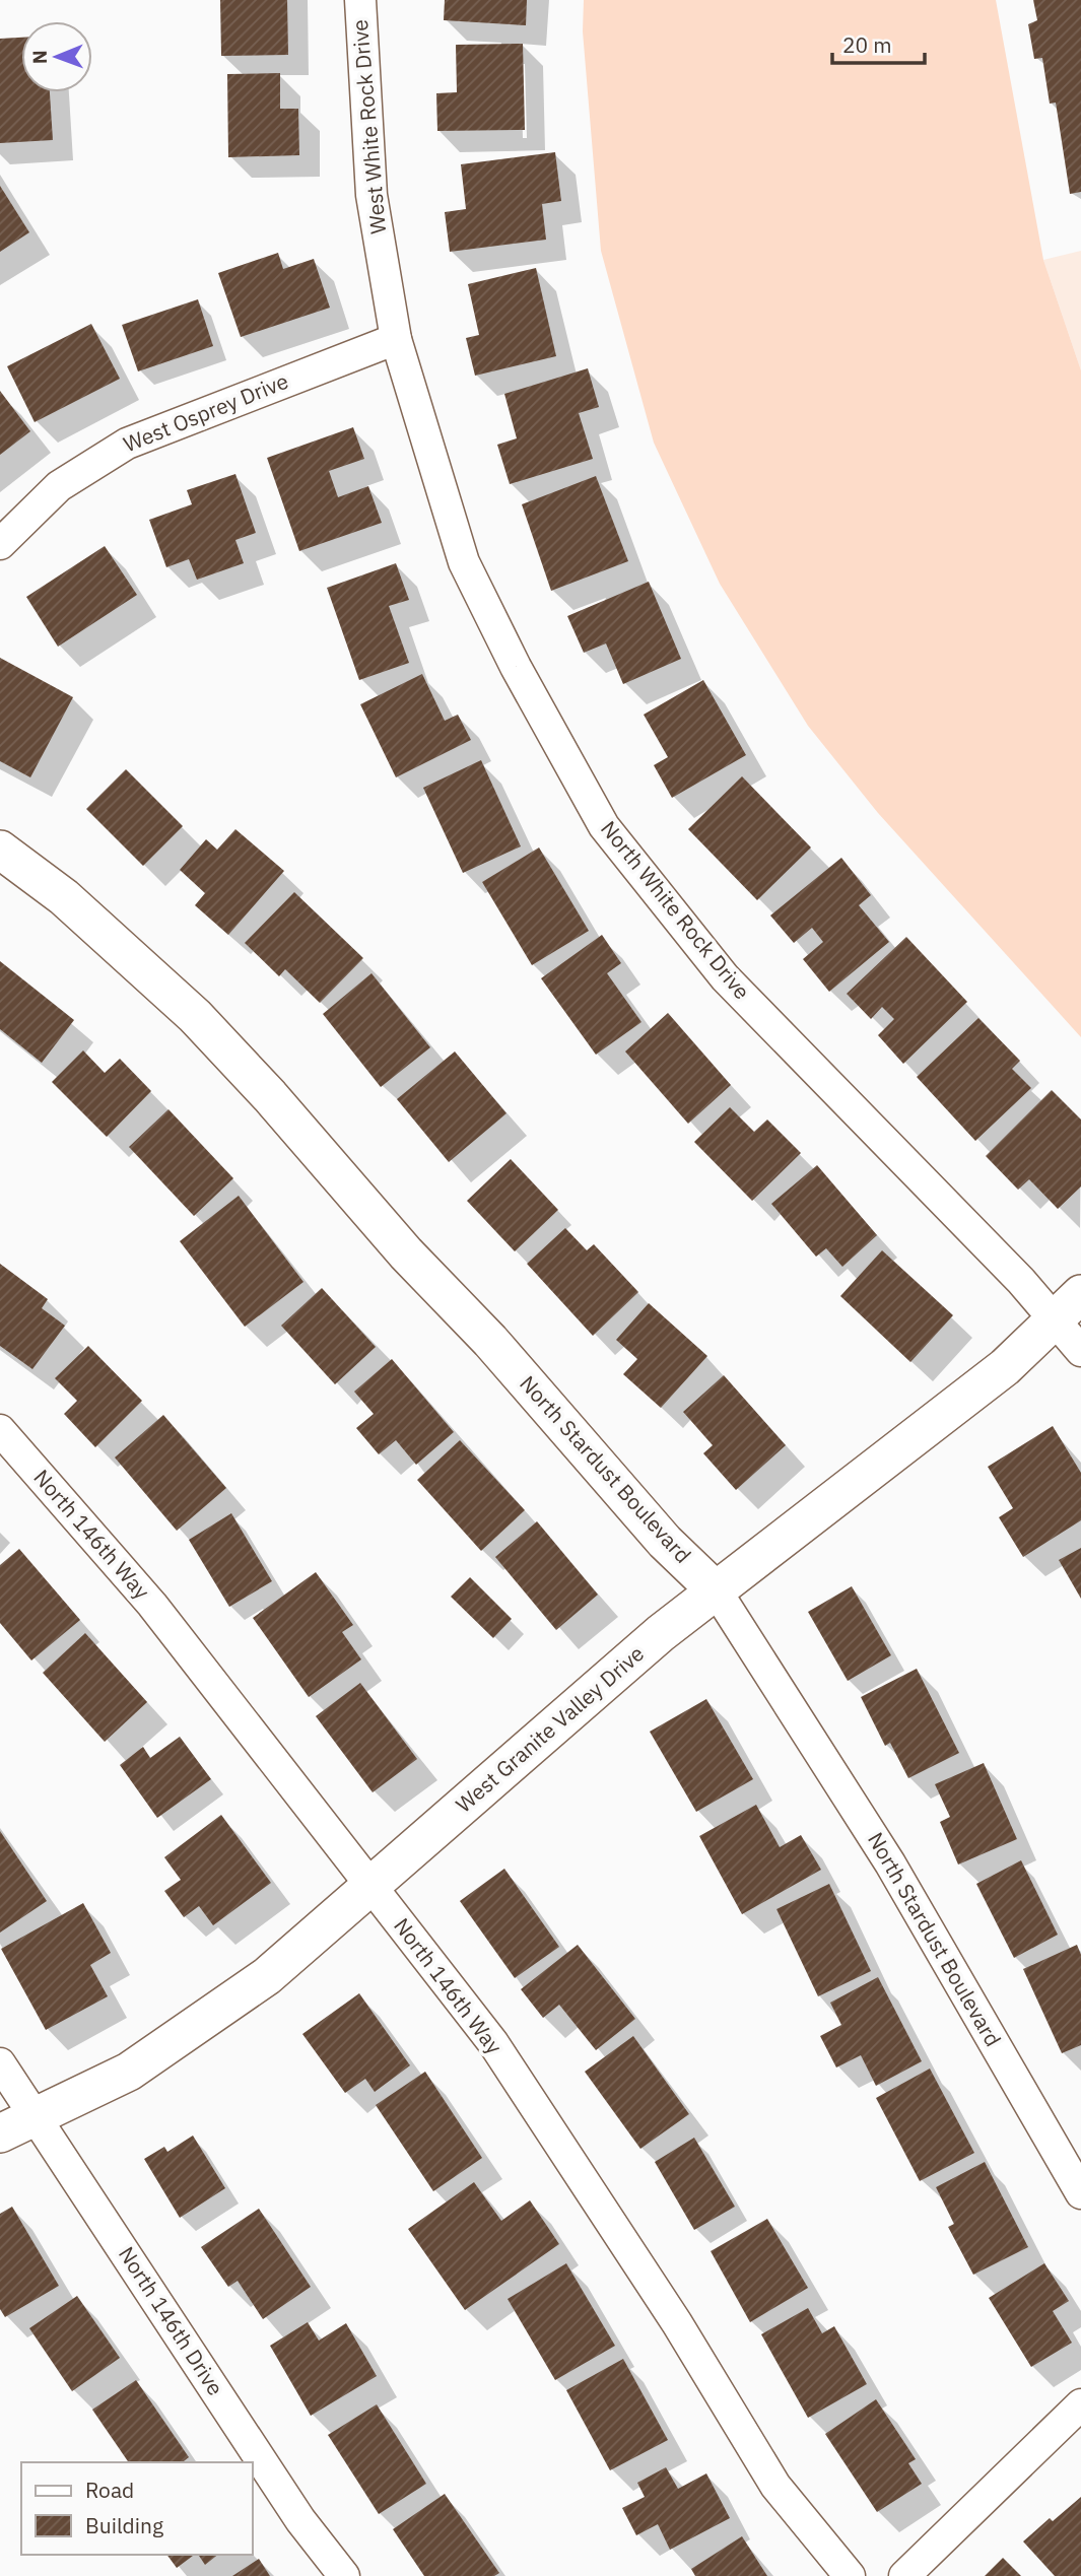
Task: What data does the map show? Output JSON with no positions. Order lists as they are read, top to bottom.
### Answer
{
  "streets": {
    "street": [
      "West White Rock Drive",
      "West Osprey Drive",
      "North White Rock Drive",
      "North Stardust Boulevard",
      "North 146th Way",
      "West Granite Valley Drive",
      "North 146th Drive"
    ]
  },
  "crossings": [
    ["West White Rock Drive", "West Osprey Drive"],
    ["West White Rock Drive", "North White Rock Drive"],
    ["West Osprey Drive", "North White Rock Drive"],
    ["North White Rock Drive", "West Granite Valley Drive"],
    ["North Stardust Boulevard", "West Granite Valley Drive"],
    ["North 146th Way", "West Granite Valley Drive"],
    ["West Granite Valley Drive", "North 146th Drive"]
  ],
  "legend": ["Road", "Building"],
  "scale_bar": "20 m",
  "north": "left"
}
